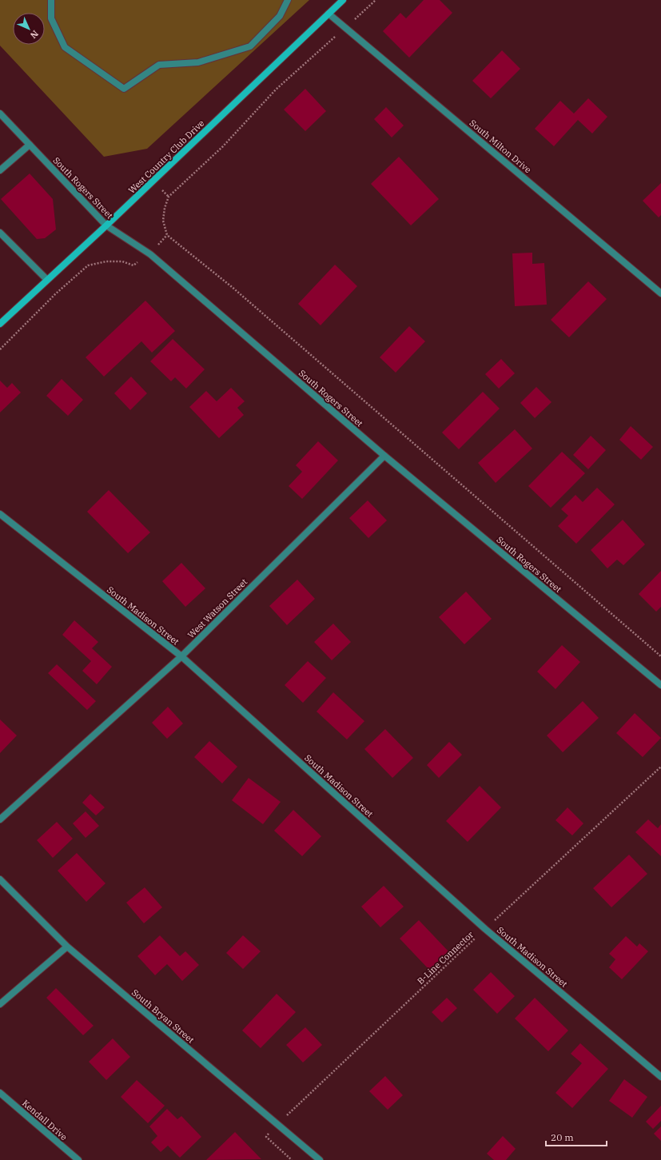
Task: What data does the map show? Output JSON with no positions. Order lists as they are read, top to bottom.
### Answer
{
  "streets": {
    "main road": ["West Country Club Drive"],
    "street": [
      "South Milton Drive",
      "South Rogers Street",
      "West Watson Street",
      "South Madison Street",
      "South Bryan Street",
      "Kendall Drive"
    ],
    "path": ["B-Line Connector"]
  },
  "crossings": [
    ["South Milton Drive", "West Country Club Drive"],
    ["West Country Club Drive", "South Rogers Street"],
    ["South Rogers Street", "West Watson Street"],
    ["West Watson Street", "South Madison Street"],
    ["South Madison Street", "B-Line Connector"],
    ["B-Line Connector", "South Bryan Street"]
  ],
  "scale_bar": "20 m",
  "north": "bottom right"
}
